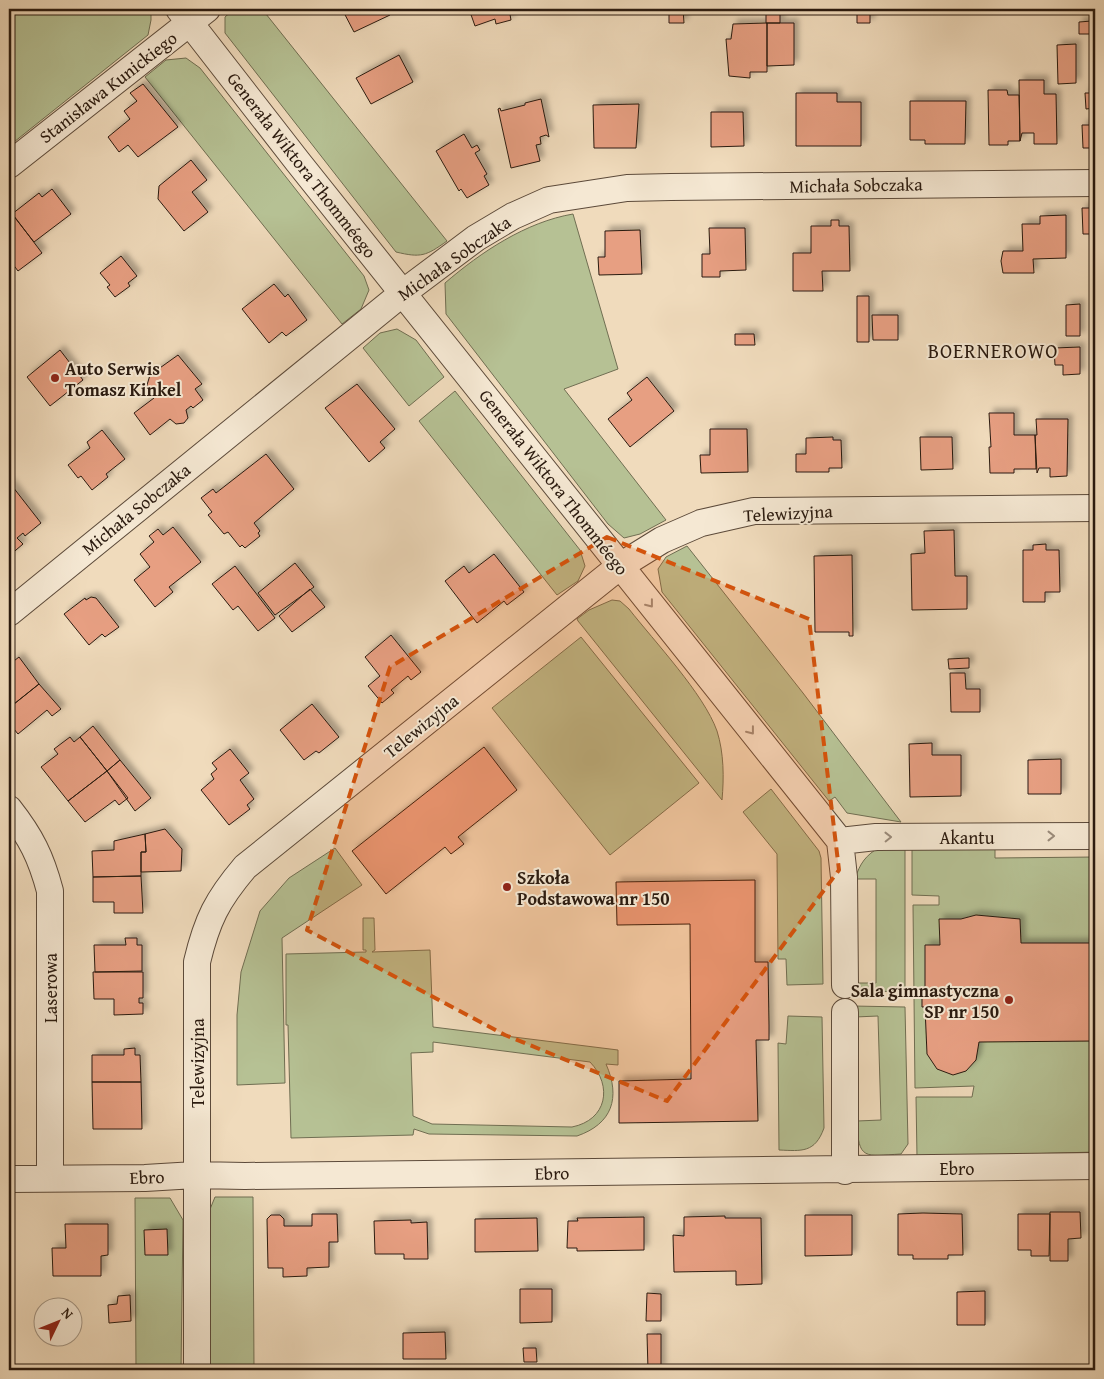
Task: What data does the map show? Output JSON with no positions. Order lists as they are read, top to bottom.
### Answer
{
  "streets": {
    "street": [
      "Stanisława Kunickiego",
      "Generała Wiktora Thomméego",
      "Michała Sobczaka",
      "Telewizyjna",
      "Akantu",
      "Laserowa",
      "Ebro"
    ]
  },
  "crossings": [
    ["Stanisława Kunickiego", "Generała Wiktora Thomméego"],
    ["Generała Wiktora Thomméego", "Michała Sobczaka"],
    ["Generała Wiktora Thomméego", "Telewizyjna"],
    ["Generała Wiktora Thomméego", "Akantu"],
    ["Telewizyjna", "Ebro"],
    ["Laserowa", "Ebro"]
  ],
  "one_way": ["Akantu"],
  "districts": ["BOERNEROWO"],
  "places": ["Auto Serwis Tomasz Kinkel", "Szkoła Podstawowa nr 150", "Sala gimnastyczna SP nr 150"],
  "north": "top right"
}
